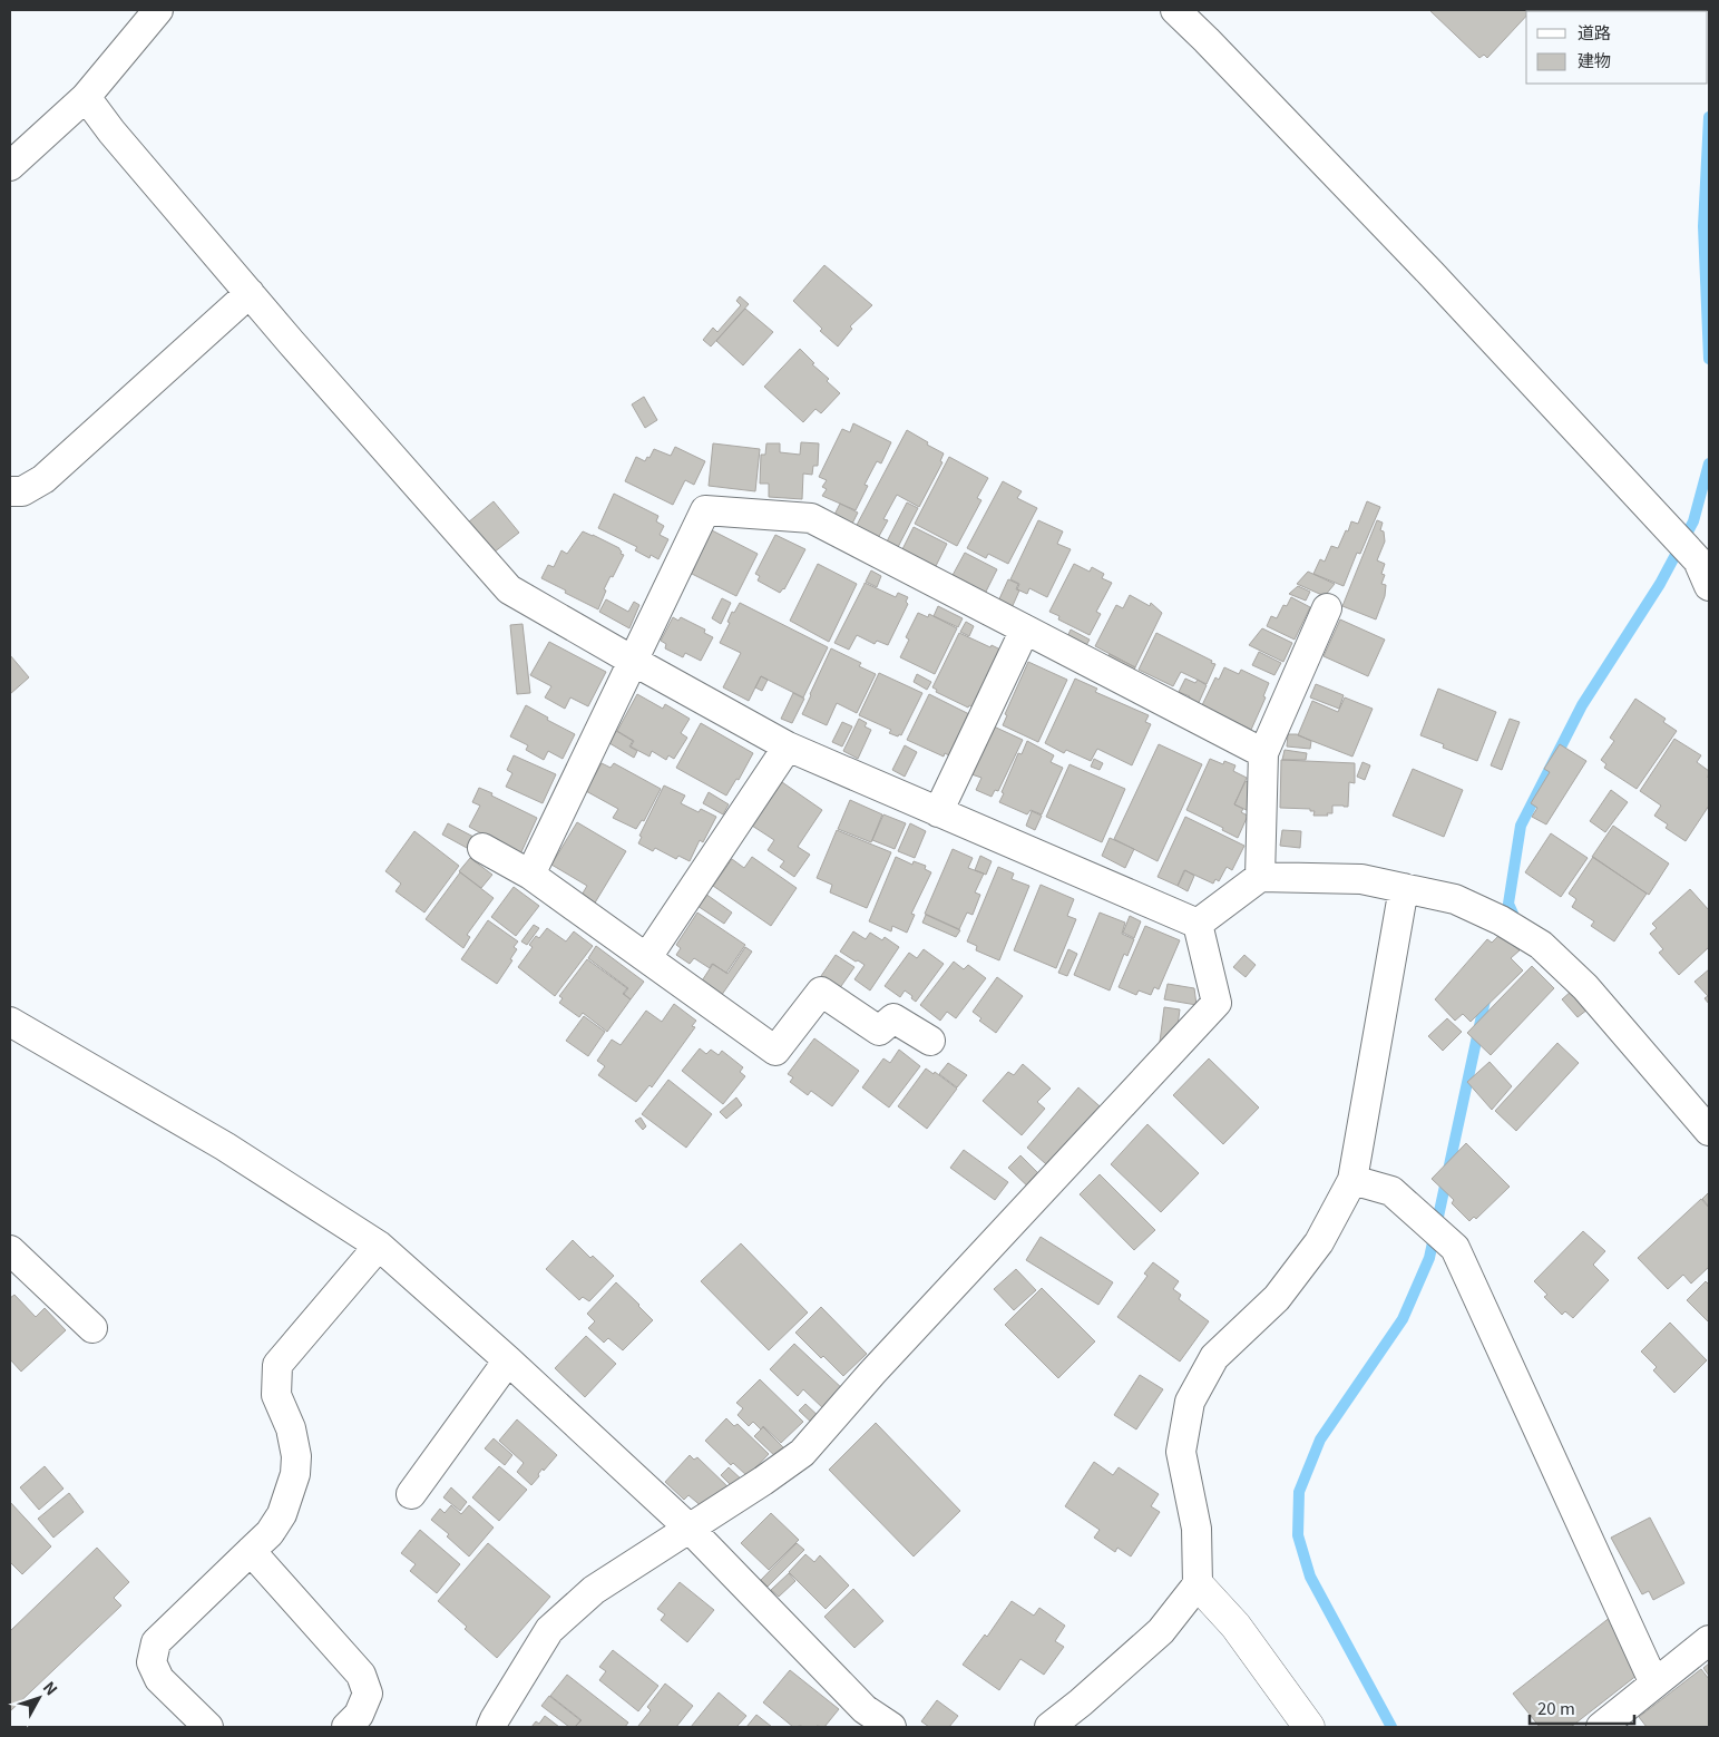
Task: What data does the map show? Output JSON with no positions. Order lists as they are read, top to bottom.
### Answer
{
  "legend": ["道路", "建物"],
  "scale_bar": "20 m",
  "north": "top right"
}
